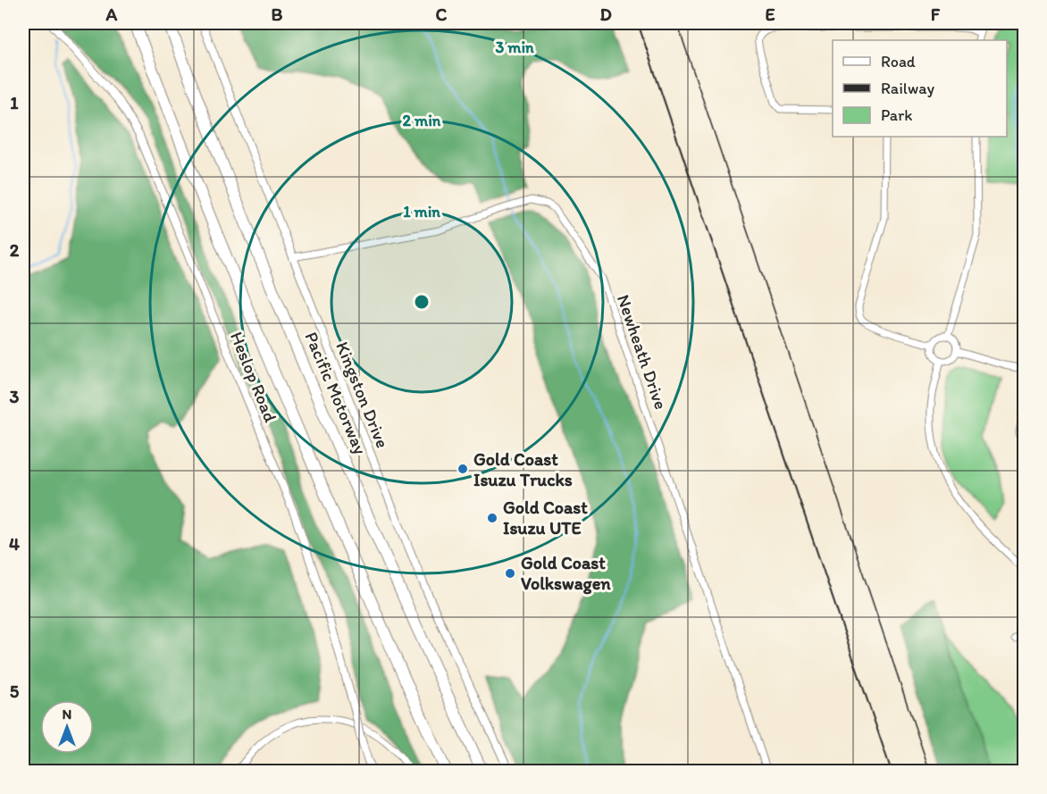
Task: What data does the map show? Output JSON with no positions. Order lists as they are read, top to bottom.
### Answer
{
  "streets": {
    "highway": ["Pacific Motorway"],
    "street": ["Newheath Drive", "Heslop Road", "Kingston Drive"]
  },
  "crossings": [
    ["Newheath Drive", "Kingston Drive"]
  ],
  "places": ["Gold Coast Isuzu Trucks", "Gold Coast Isuzu UTE", "Gold Coast Volkswagen"],
  "legend": ["Road", "Railway", "Park"],
  "north": "top",
  "grid": {
    "columns": [
      "A",
      "B",
      "C",
      "D",
      "E",
      "F"
    ],
    "rows": [
      "1",
      "2",
      "3",
      "4",
      "5"
    ]
  },
  "rings": ["3 min", "2 min", "1 min"]
}
